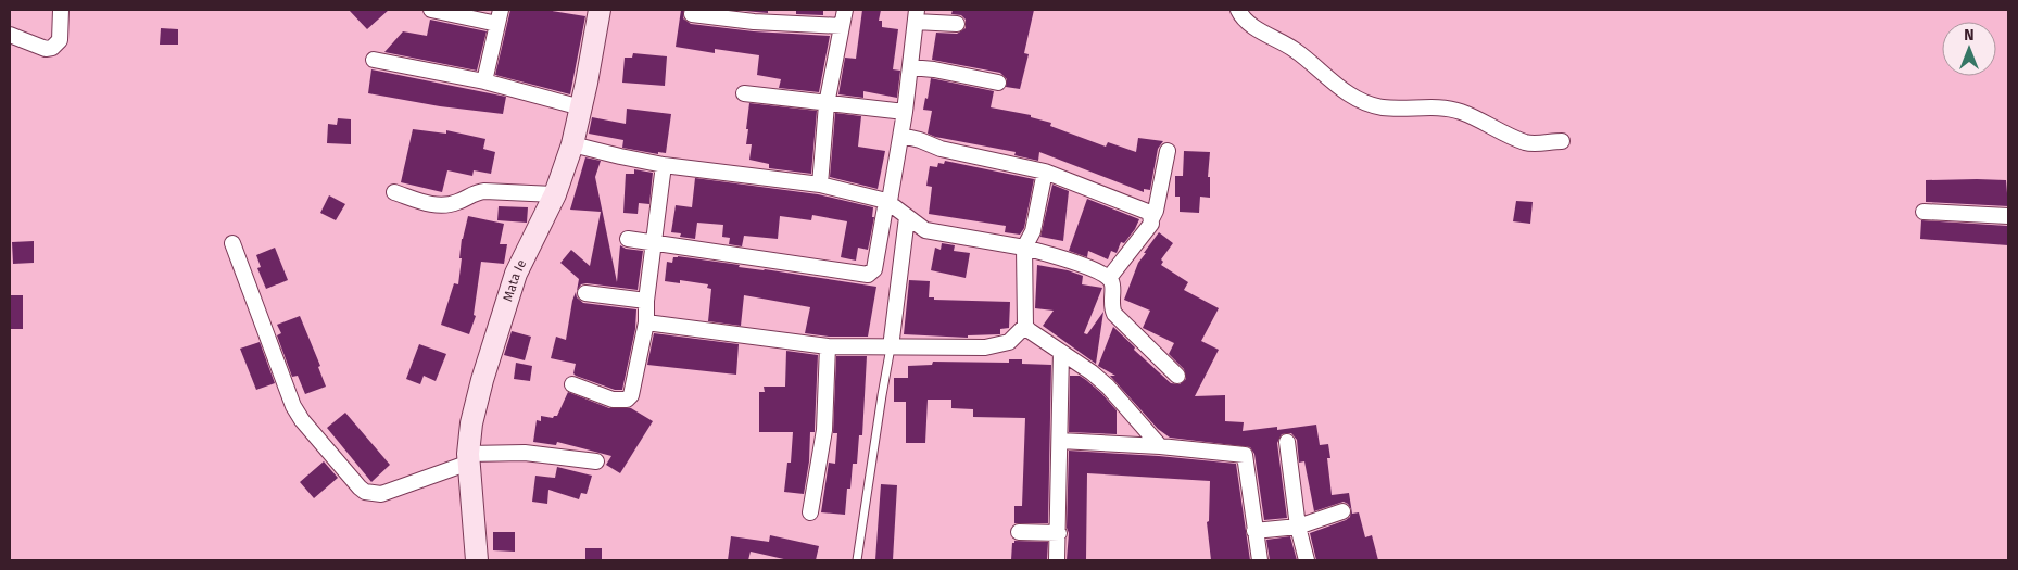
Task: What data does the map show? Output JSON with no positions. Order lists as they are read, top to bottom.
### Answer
{
  "streets": {
    "street": ["Mata Ie"]
  },
  "north": "top"
}
